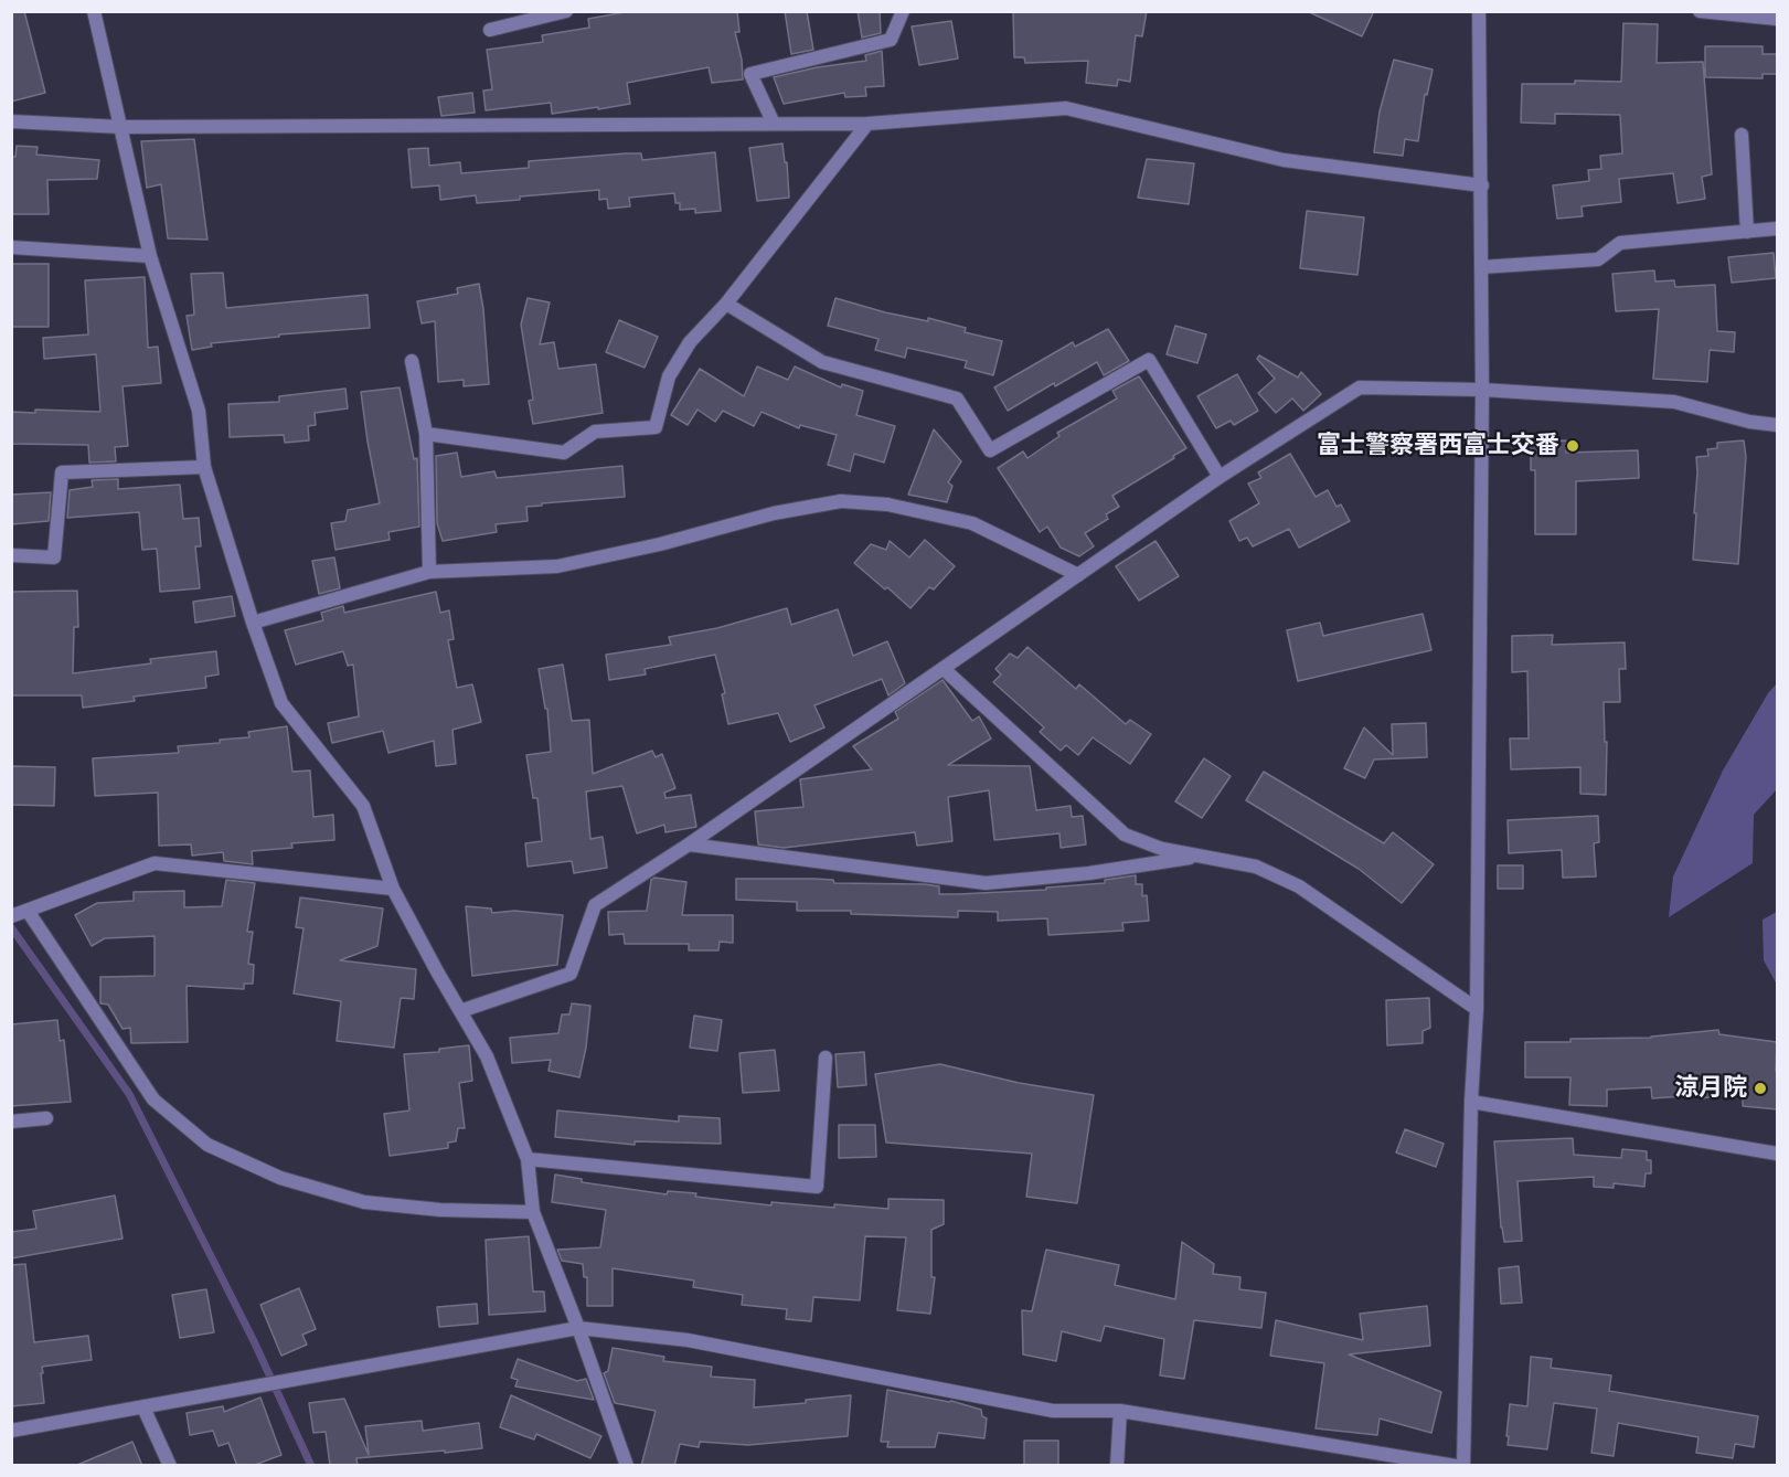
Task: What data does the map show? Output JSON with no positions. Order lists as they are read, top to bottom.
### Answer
{
  "places": ["富士警察署西富士交番", "涼月院"]
}
